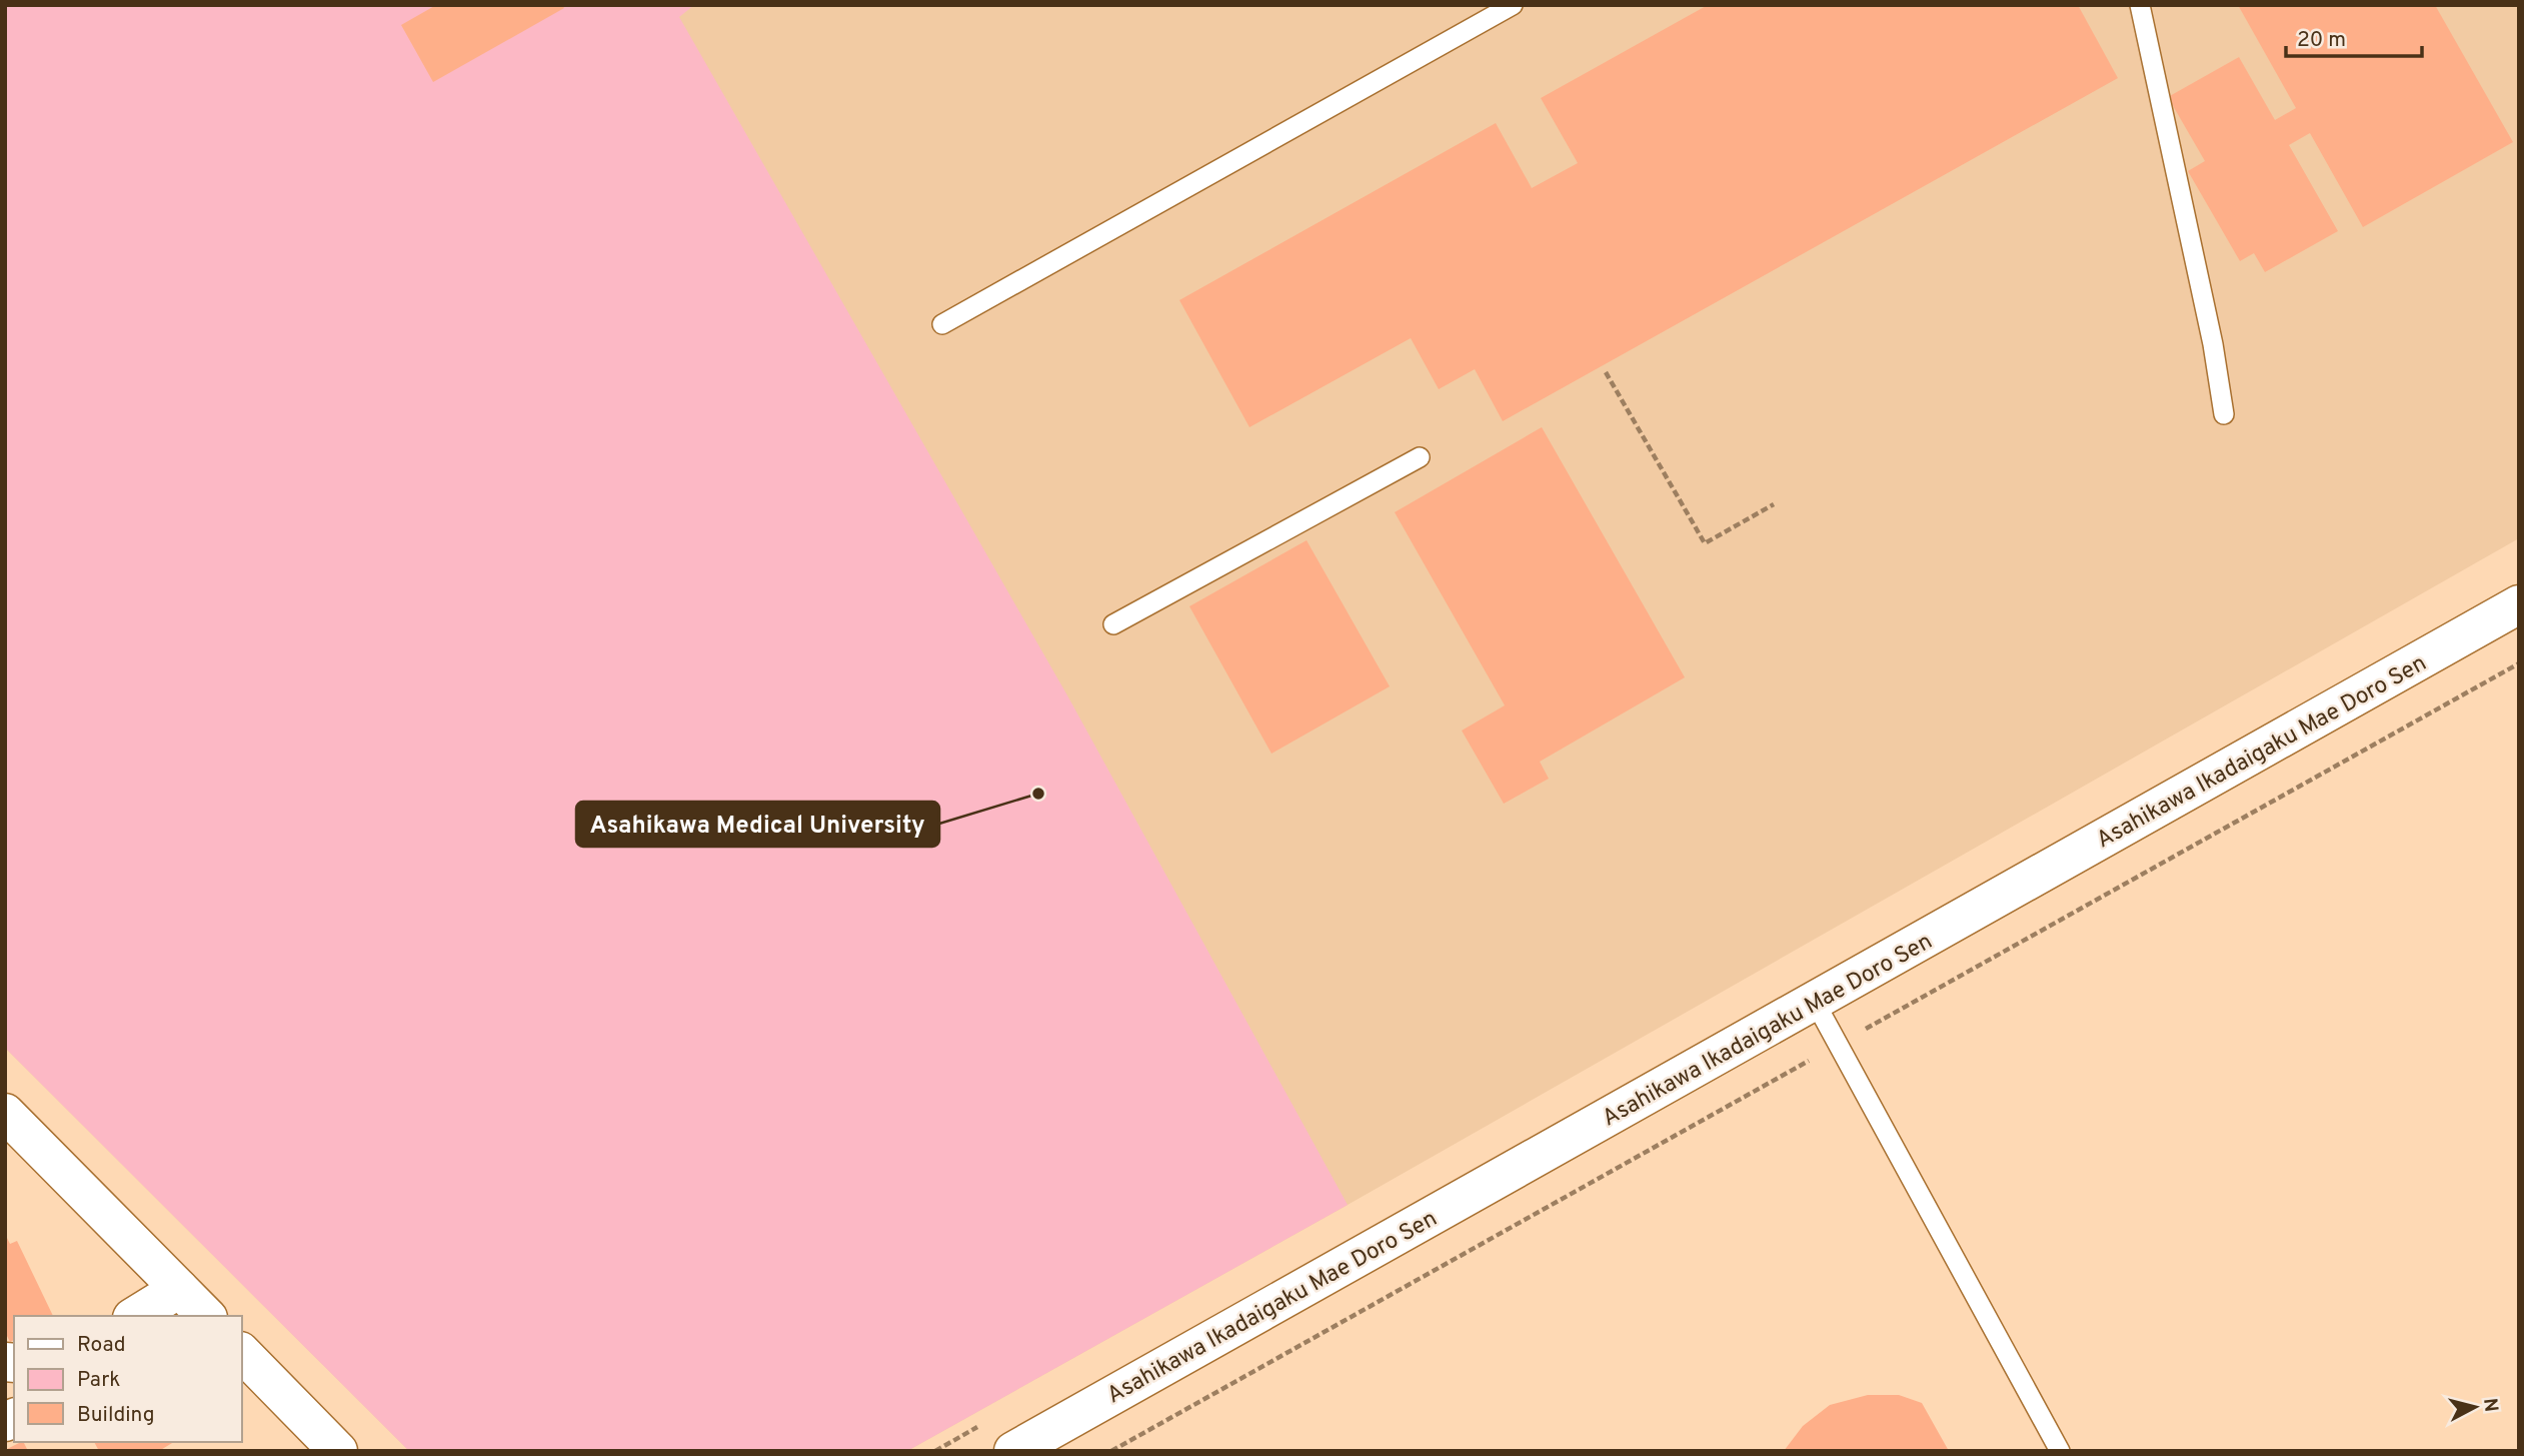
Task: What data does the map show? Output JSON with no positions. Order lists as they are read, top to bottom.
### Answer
{
  "streets": {
    "street": ["Asahikawa Ikadaigaku Mae Doro Sen"]
  },
  "places": ["Asahikawa Medical University"],
  "legend": ["Road", "Park", "Building"],
  "scale_bar": "20 m",
  "north": "right"
}
